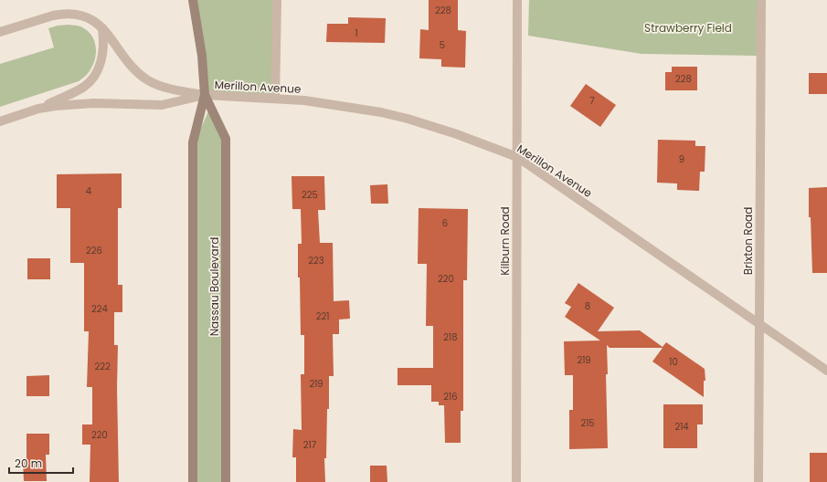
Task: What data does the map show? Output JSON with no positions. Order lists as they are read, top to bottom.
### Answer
{
  "streets": {
    "main road": ["Nassau Boulevard"],
    "street": ["Merillon Avenue", "Kilburn Road", "Brixton Road"]
  },
  "crossings": [
    ["Merillon Avenue", "Kilburn Road"],
    ["Merillon Avenue", "Brixton Road"],
    ["Merillon Avenue", "Nassau Boulevard"]
  ],
  "parks": ["Strawberry Field"],
  "house_numbers": [
    "228",
    "1",
    "5",
    "228",
    "7",
    "9",
    "4",
    "225",
    "6",
    "226",
    "223",
    "220",
    "8",
    "224",
    "221",
    "218",
    "219",
    "10",
    "222",
    "219",
    "216",
    "215",
    "214",
    "220",
    "217"
  ],
  "scale_bar": "20 m"
}
